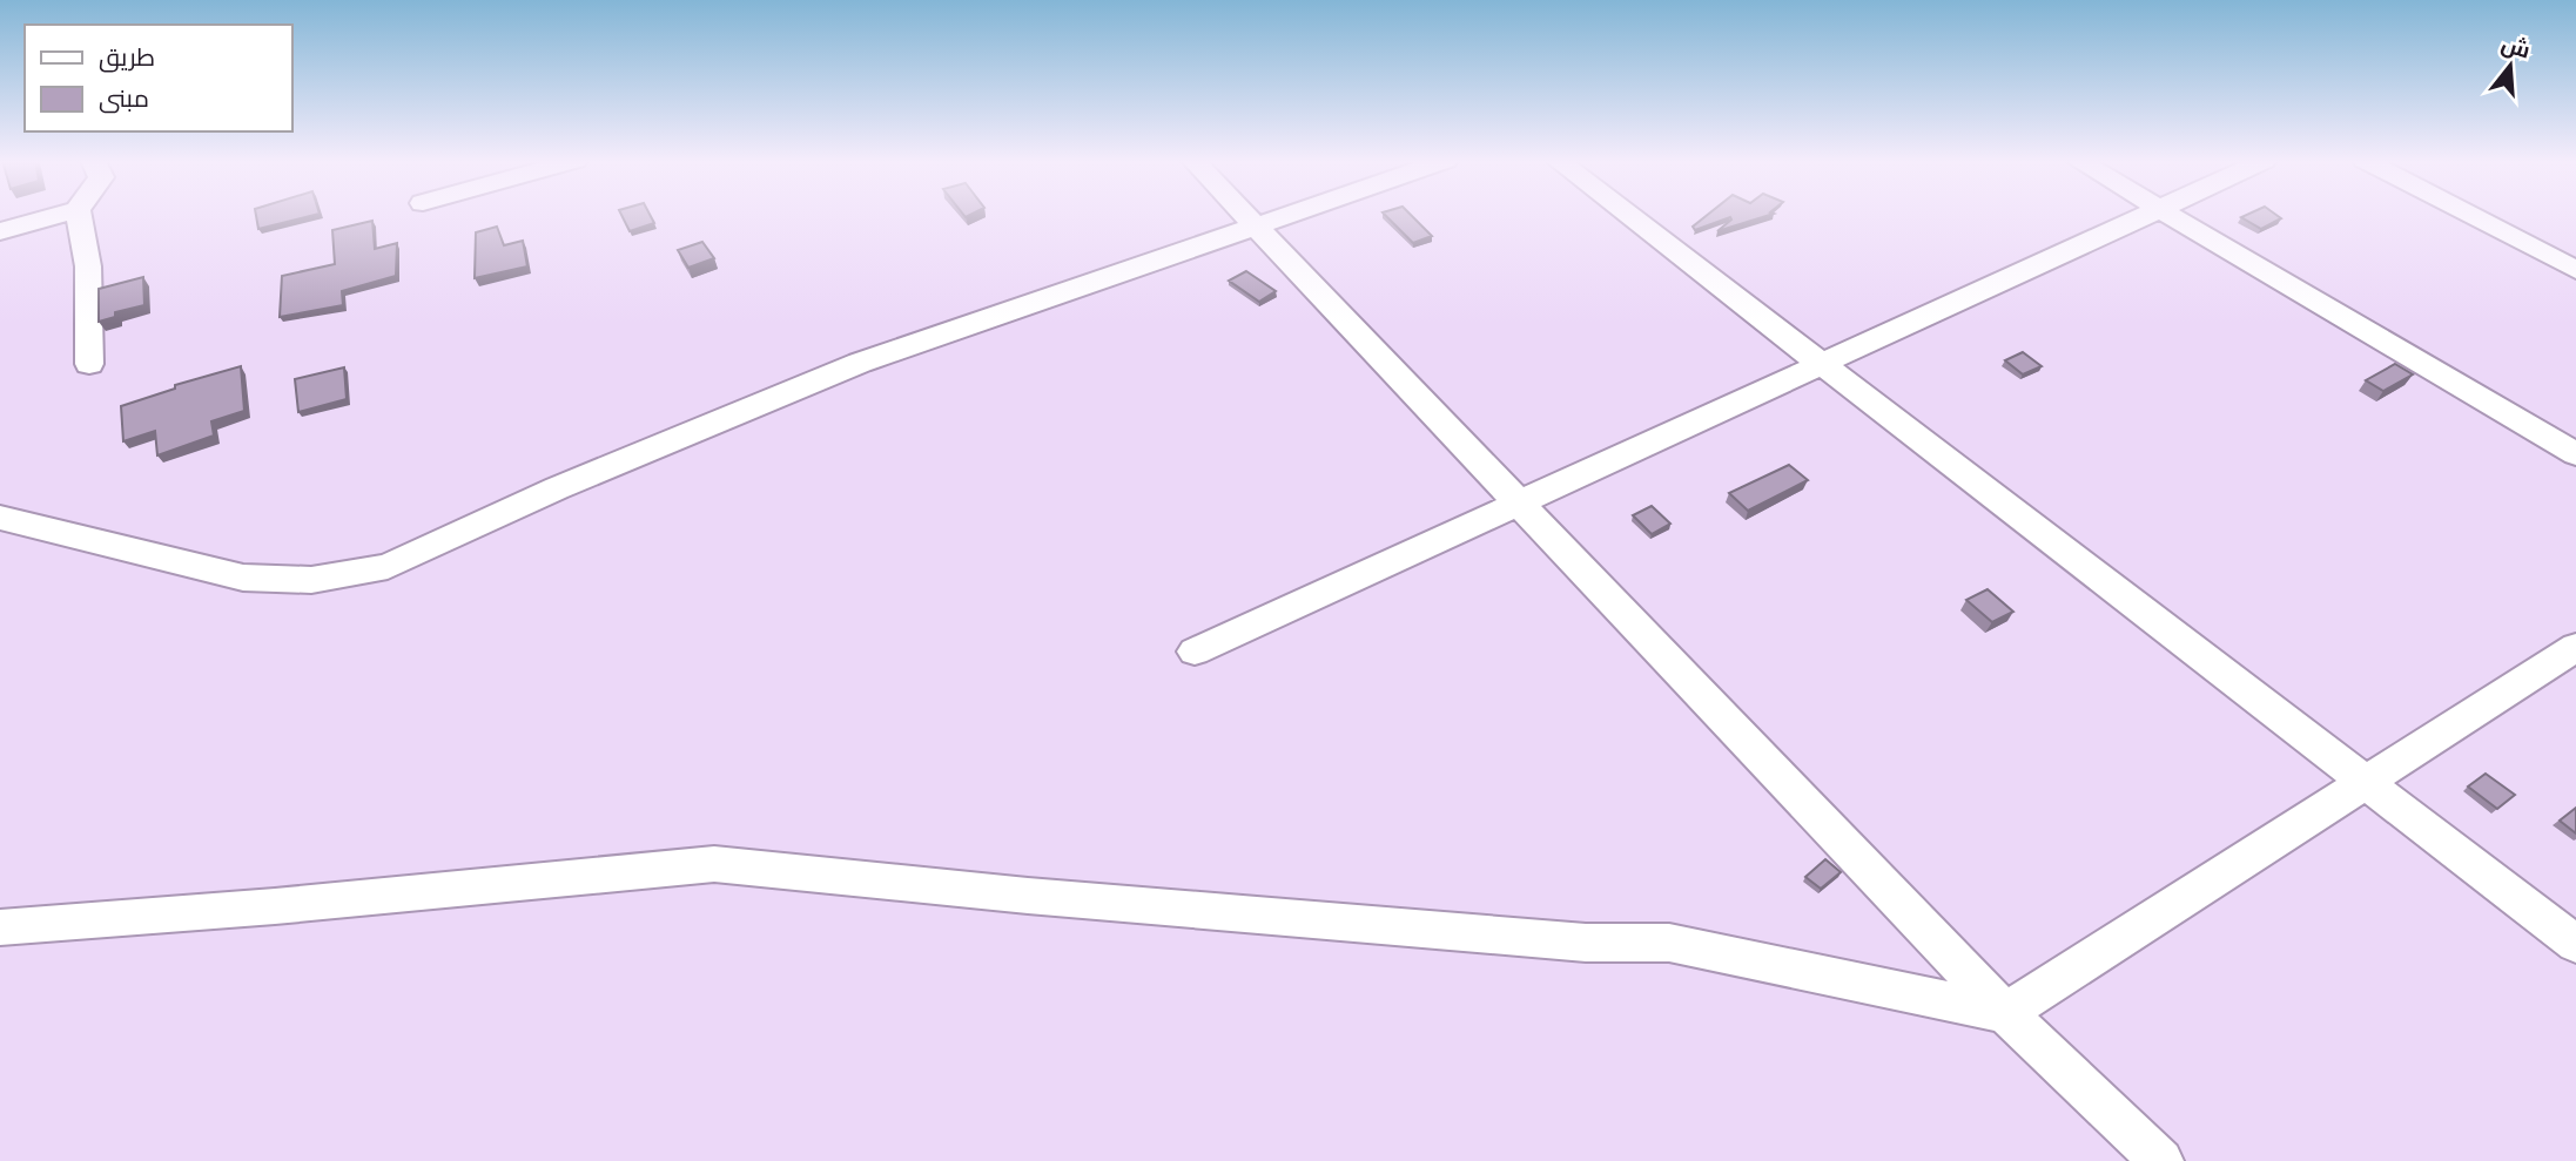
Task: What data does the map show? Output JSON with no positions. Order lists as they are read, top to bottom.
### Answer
{
  "legend": ["طريق", "مبنى"],
  "north": "top"
}
